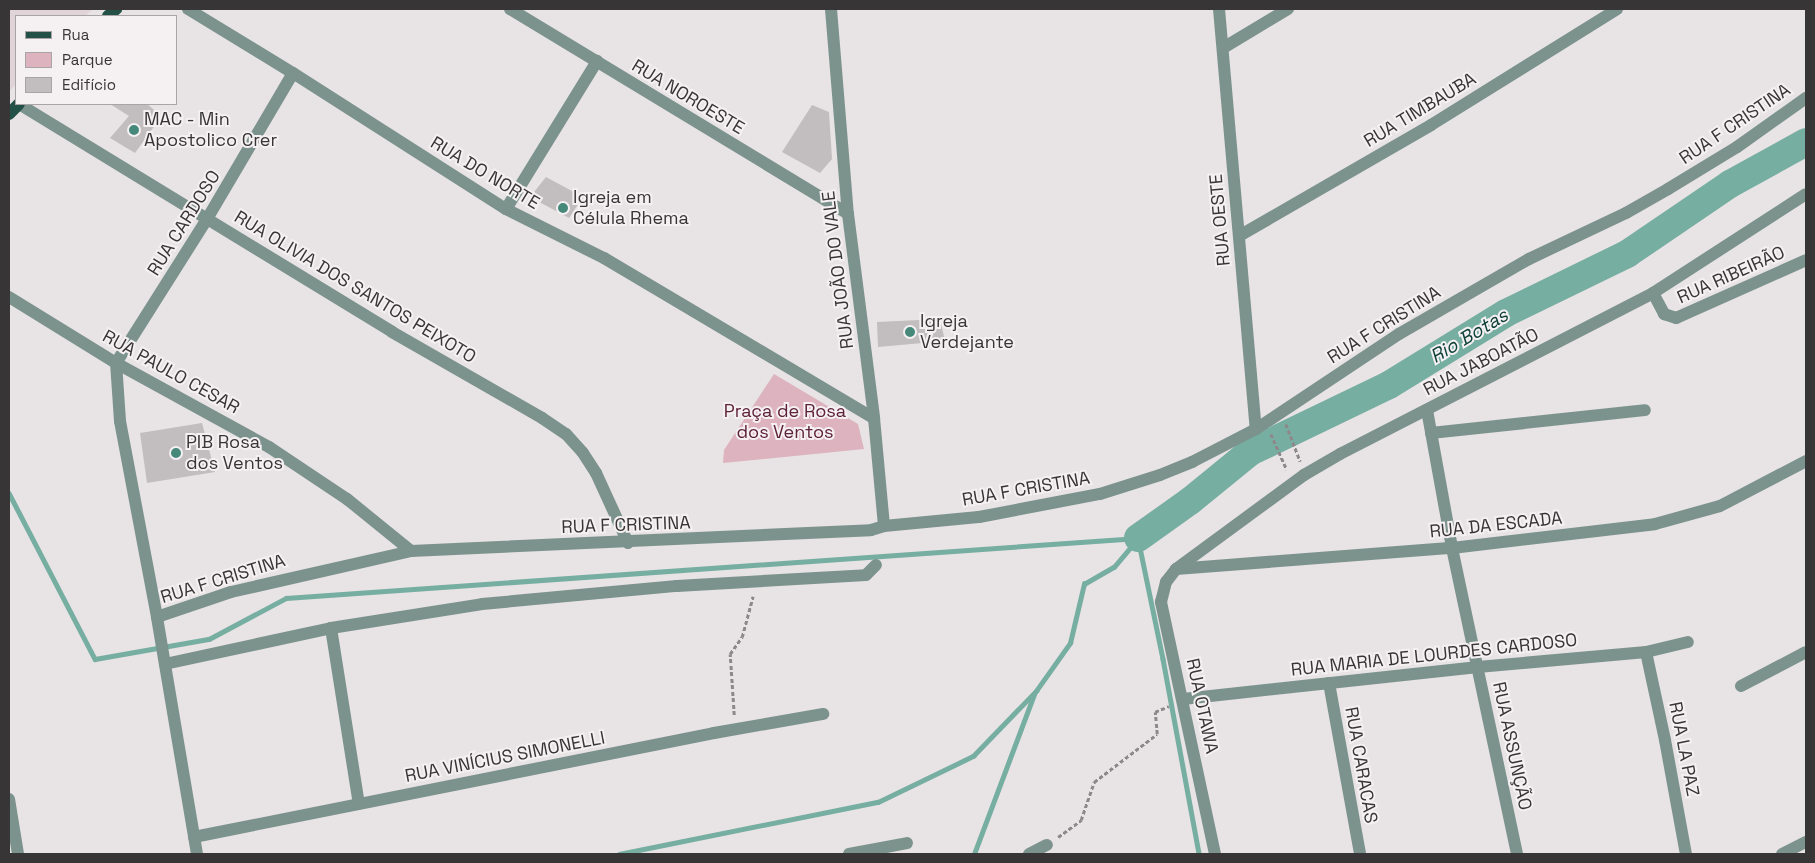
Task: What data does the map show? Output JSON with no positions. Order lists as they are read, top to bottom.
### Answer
{
  "streets": {
    "street": [
      "RUA NOROESTE",
      "RUA TIMBAUBA",
      "RUA F CRISTINA",
      "RUA DO NORTE",
      "RUA OESTE",
      "RUA CARDOSO",
      "RUA JOÃO DO VALE",
      "RUA RIBEIRÃO",
      "RUA OLIVIA DOS SANTOS PEIXOTO",
      "RUA JABOATÃO",
      "RUA PAULO CESAR",
      "RUA DA ESCADA",
      "RUA MARIA DE LOURDES CARDOSO",
      "RUA OTAWA",
      "RUA ASSUNÇÃO",
      "RUA LA PAZ",
      "RUA VINÍCIUS SIMONELLI",
      "RUA CARACAS"
    ]
  },
  "crossings": [
    ["RUA NOROESTE", "RUA JOÃO DO VALE"],
    ["RUA TIMBAUBA", "RUA OESTE"],
    ["RUA F CRISTINA", "RUA OESTE"],
    ["RUA F CRISTINA", "RUA JOÃO DO VALE"],
    ["RUA F CRISTINA", "RUA OLIVIA DOS SANTOS PEIXOTO"],
    ["RUA F CRISTINA", "RUA PAULO CESAR"],
    ["RUA DO NORTE", "RUA CARDOSO"],
    ["RUA DO NORTE", "RUA JOÃO DO VALE"],
    ["RUA CARDOSO", "RUA OLIVIA DOS SANTOS PEIXOTO"],
    ["RUA CARDOSO", "RUA PAULO CESAR"],
    ["RUA RIBEIRÃO", "RUA JABOATÃO"],
    ["RUA JABOATÃO", "RUA DA ESCADA"],
    ["RUA JABOATÃO", "RUA OTAWA"],
    ["RUA JABOATÃO", "RUA ASSUNÇÃO"],
    ["RUA DA ESCADA", "RUA OTAWA"],
    ["RUA DA ESCADA", "RUA ASSUNÇÃO"],
    ["RUA MARIA DE LOURDES CARDOSO", "RUA OTAWA"],
    ["RUA MARIA DE LOURDES CARDOSO", "RUA ASSUNÇÃO"],
    ["RUA MARIA DE LOURDES CARDOSO", "RUA LA PAZ"],
    ["RUA MARIA DE LOURDES CARDOSO", "RUA CARACAS"]
  ],
  "water": ["Rio Botas"],
  "parks": ["Praça de Rosa dos Ventos"],
  "places": [
    "MAC - Min Apostolico Crer",
    "Igreja em Célula Rhema",
    "Igreja Verdejante",
    "PIB Rosa dos Ventos"
  ],
  "legend": ["Rua", "Parque", "Edifício"]
}
